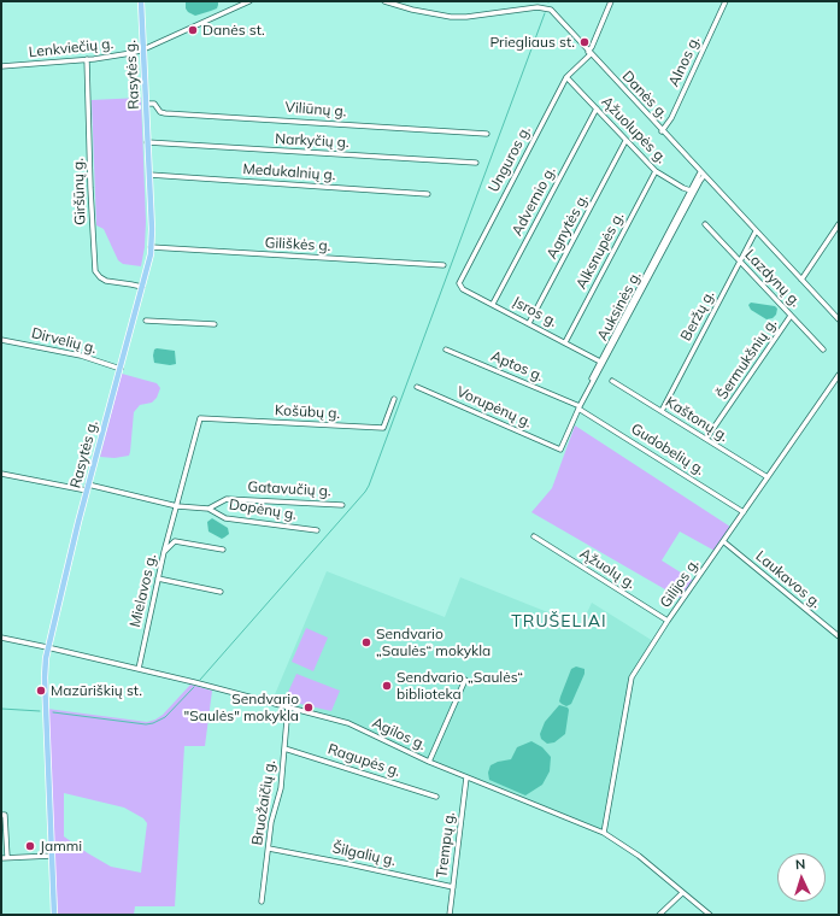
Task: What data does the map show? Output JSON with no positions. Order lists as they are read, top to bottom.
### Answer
{
  "streets": {
    "main road": ["Rasytės g."],
    "street": [
      "Lenkviečių g.",
      "Alnos g.",
      "Danės g.",
      "Viliūnų g.",
      "Ąžuolupės g.",
      "Narkyčių g.",
      "Unguros g.",
      "Medukalnių g.",
      "Giršūnų g.",
      "Advernio g.",
      "Agnytės g.",
      "Giliškės g.",
      "Alksnupės g.",
      "Lazdynų g.",
      "Auksinės g.",
      "Įsros g.",
      "Beržų g.",
      "Dirvelių g.",
      "Šermukšnių g.",
      "Aptos g.",
      "Vorupėnų g.",
      "Košūbų g.",
      "Kaštonų g.",
      "Gudobelių g.",
      "Gatavučių g.",
      "Dopėnų g.",
      "Ąžuolų g.",
      "Laukavos g.",
      "Gilijos g.",
      "Mielavos g.",
      "Agilos g.",
      "Ragupės g.",
      "Bruožaičių g.",
      "Trempų g.",
      "Šilgalių g."
    ]
  },
  "crossings": [
    ["Lenkviečių g.", "Rasytės g."],
    ["Lenkviečių g.", "Giršūnų g."],
    ["Alnos g.", "Danės g."],
    ["Rasytės g.", "Viliūnų g."],
    ["Rasytės g.", "Narkyčių g."],
    ["Rasytės g.", "Medukalnių g."],
    ["Rasytės g.", "Giršūnų g."],
    ["Rasytės g.", "Giliškės g."],
    ["Rasytės g.", "Dirvelių g."],
    ["Rasytės g.", "Dopėnų g."],
    ["Rasytės g.", "Agilos g."],
    ["Danės g.", "Unguros g."],
    ["Danės g.", "Auksinės g."],
    ["Danės g.", "Beržų g."],
    ["Ąžuolupės g.", "Unguros g."],
    ["Ąžuolupės g.", "Advernio g."],
    ["Ąžuolupės g.", "Agnytės g."],
    ["Ąžuolupės g.", "Alksnupės g."],
    ["Unguros g.", "Įsros g."],
    ["Advernio g.", "Įsros g."],
    ["Agnytės g.", "Įsros g."],
    ["Alksnupės g.", "Įsros g."],
    ["Lazdynų g.", "Beržų g."],
    ["Lazdynų g.", "Šermukšnių g."],
    ["Auksinės g.", "Aptos g."],
    ["Auksinės g.", "Vorupėnų g."],
    ["Auksinės g.", "Gudobelių g."],
    ["Beržų g.", "Kaštonų g."],
    ["Šermukšnių g.", "Kaštonų g."],
    ["Aptos g.", "Gudobelių g."],
    ["Košūbų g.", "Dopėnų g."],
    ["Kaštonų g.", "Gilijos g."],
    ["Gudobelių g.", "Gilijos g."],
    ["Gatavučių g.", "Dopėnų g."],
    ["Ąžuolų g.", "Gilijos g."],
    ["Laukavos g.", "Gilijos g."],
    ["Gilijos g.", "Agilos g."],
    ["Mielavos g.", "Agilos g."],
    ["Agilos g.", "Bruožaičių g."],
    ["Agilos g.", "Trempų g."],
    ["Ragupės g.", "Bruožaičių g."],
    ["Bruožaičių g.", "Šilgalių g."],
    ["Trempų g.", "Šilgalių g."]
  ],
  "districts": ["TRUŠELIAI"],
  "places": [
    "Danės st.",
    "Priegliaus st.",
    "Sendvario „Saulės“ mokykla",
    "Sendvario „Saulės“ biblioteka",
    "Mazūriškių st.",
    "Sendvario \"Saulės\" mokykla",
    "Jammi"
  ],
  "north": "top"
}
